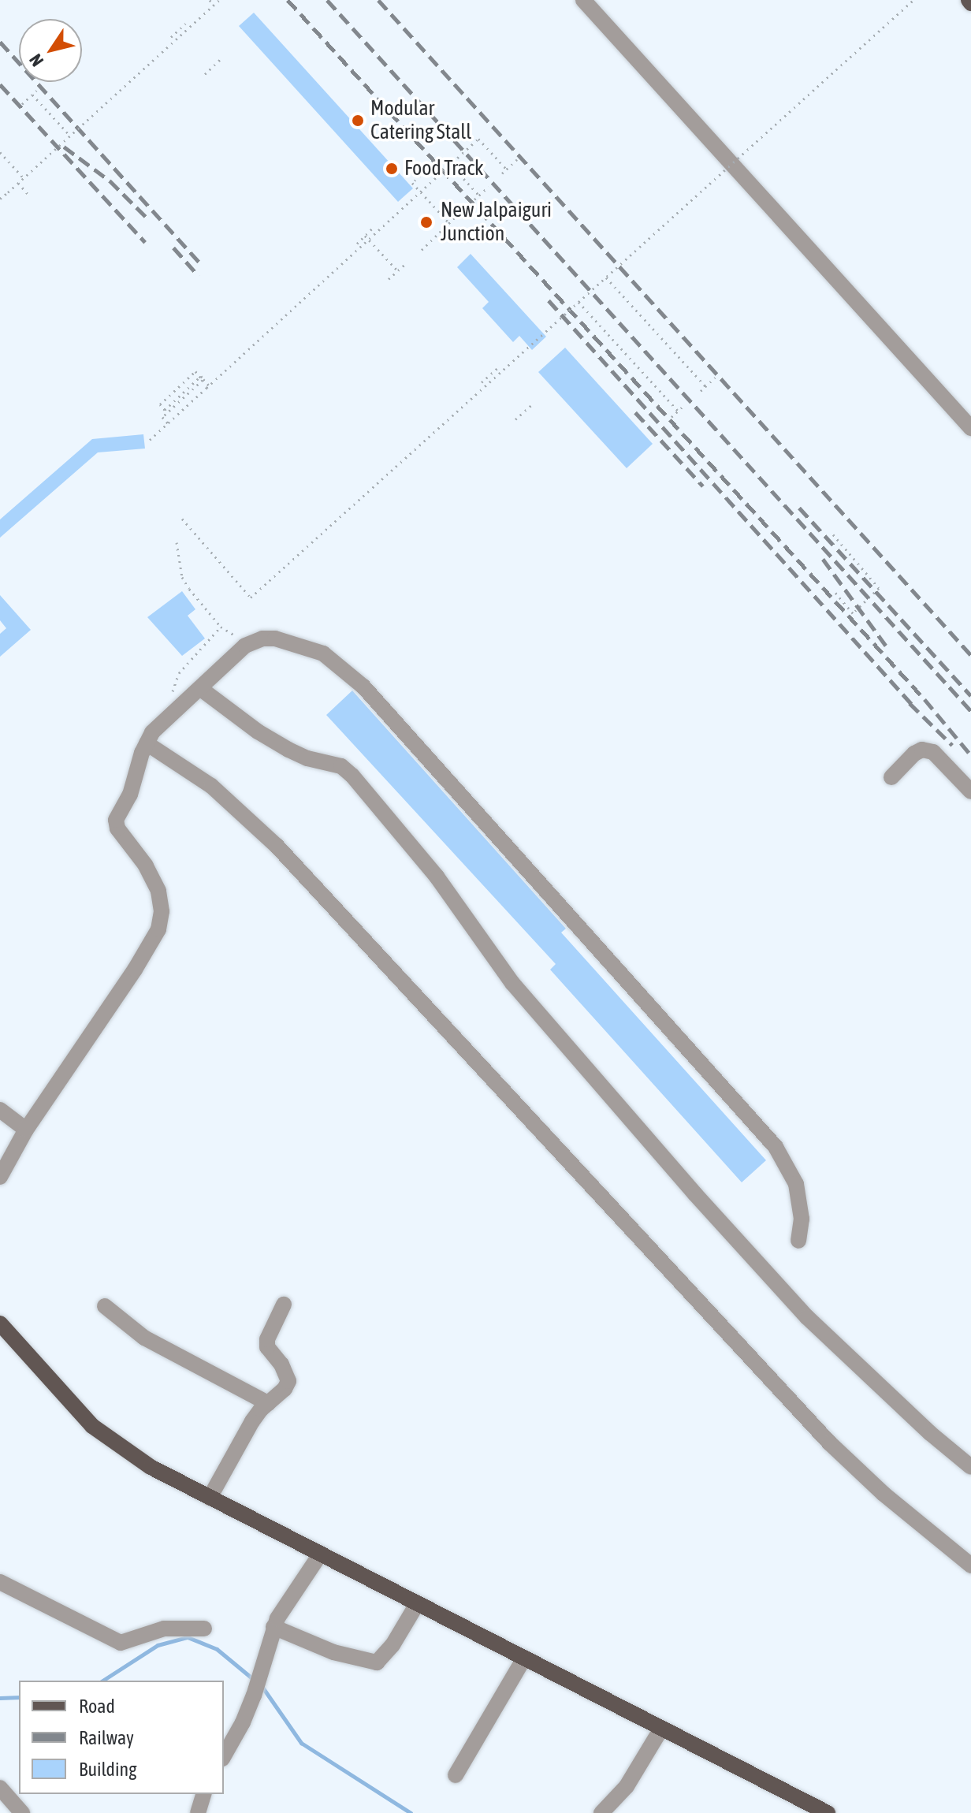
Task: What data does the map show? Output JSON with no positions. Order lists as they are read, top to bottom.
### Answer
{
  "places": ["Modular Catering Stall", "Food Track", "New Jalpaiguri Junction"],
  "legend": ["Road", "Railway", "Building"],
  "north": "bottom left"
}
